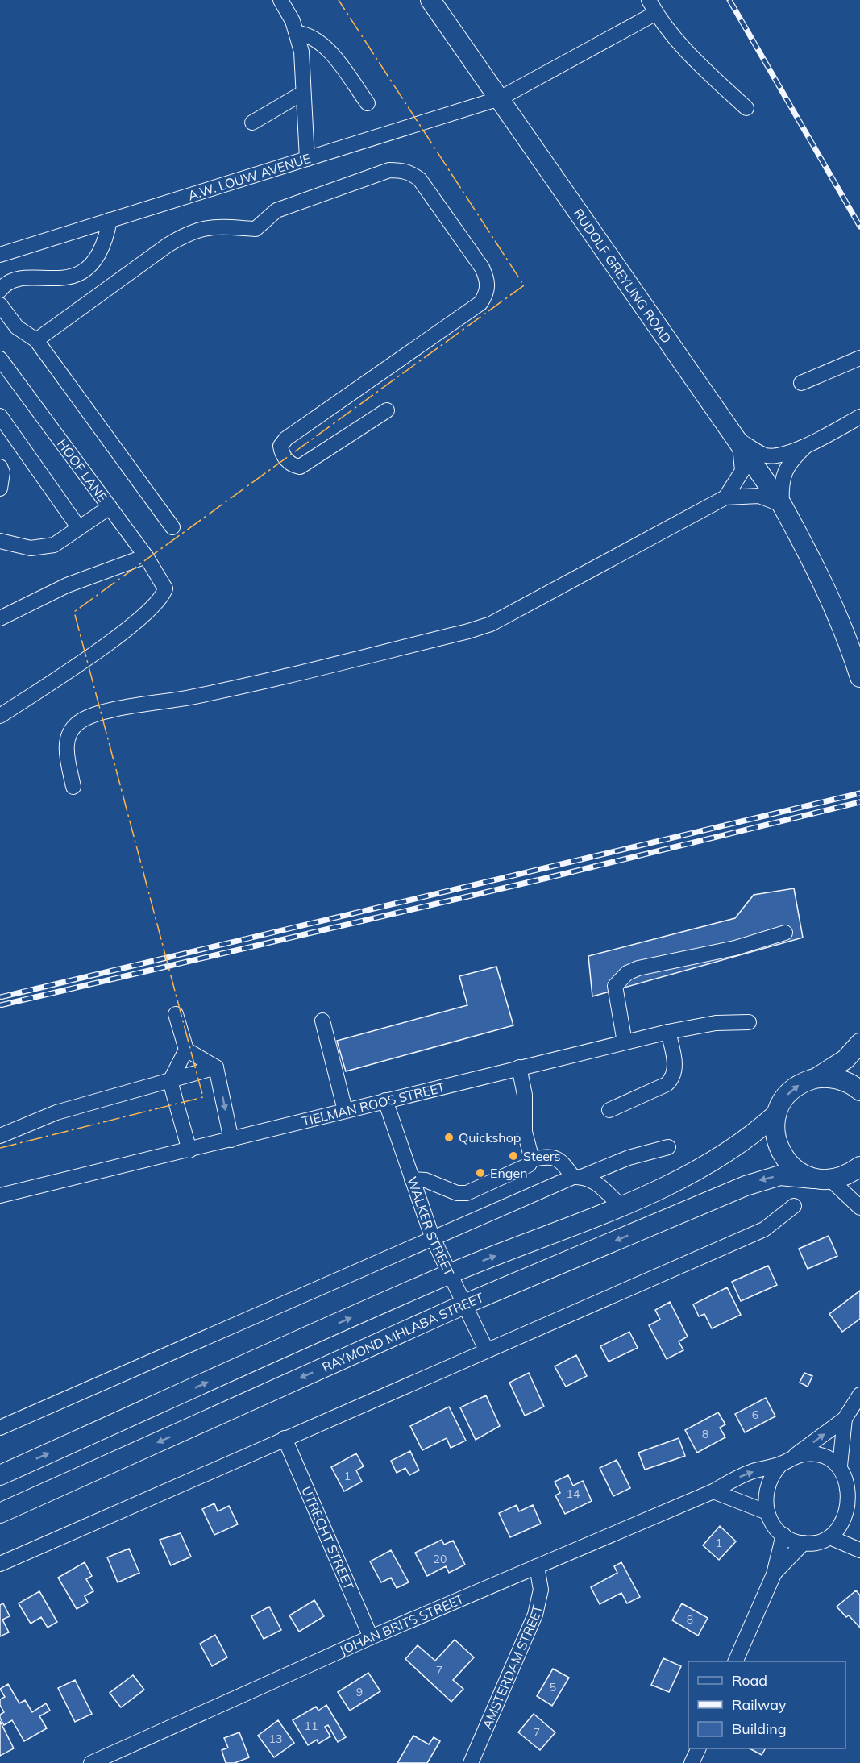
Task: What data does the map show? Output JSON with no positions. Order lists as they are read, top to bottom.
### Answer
{
  "streets": {
    "main road": ["RUDOLF GREYLING ROAD", "RAYMOND MHLABA STREET"],
    "street": [
      "A.W. LOUW AVENUE",
      "HOOF LANE",
      "TIELMAN ROOS STREET",
      "WALKER STREET",
      "UTRECHT STREET",
      "JOHAN BRITS STREET",
      "AMSTERDAM STREET"
    ]
  },
  "crossings": [
    ["A.W. LOUW AVENUE", "RUDOLF GREYLING ROAD"],
    ["TIELMAN ROOS STREET", "WALKER STREET"],
    ["WALKER STREET", "RAYMOND MHLABA STREET"],
    ["UTRECHT STREET", "JOHAN BRITS STREET"],
    ["JOHAN BRITS STREET", "AMSTERDAM STREET"]
  ],
  "places": ["Quickshop", "Steers", "Engen"],
  "house_numbers": [
    "6",
    "8",
    "1",
    "14",
    "1",
    "20",
    "8",
    "7",
    "5",
    "9",
    "11",
    "7",
    "13"
  ],
  "legend": ["Road", "Railway", "Building"]
}
